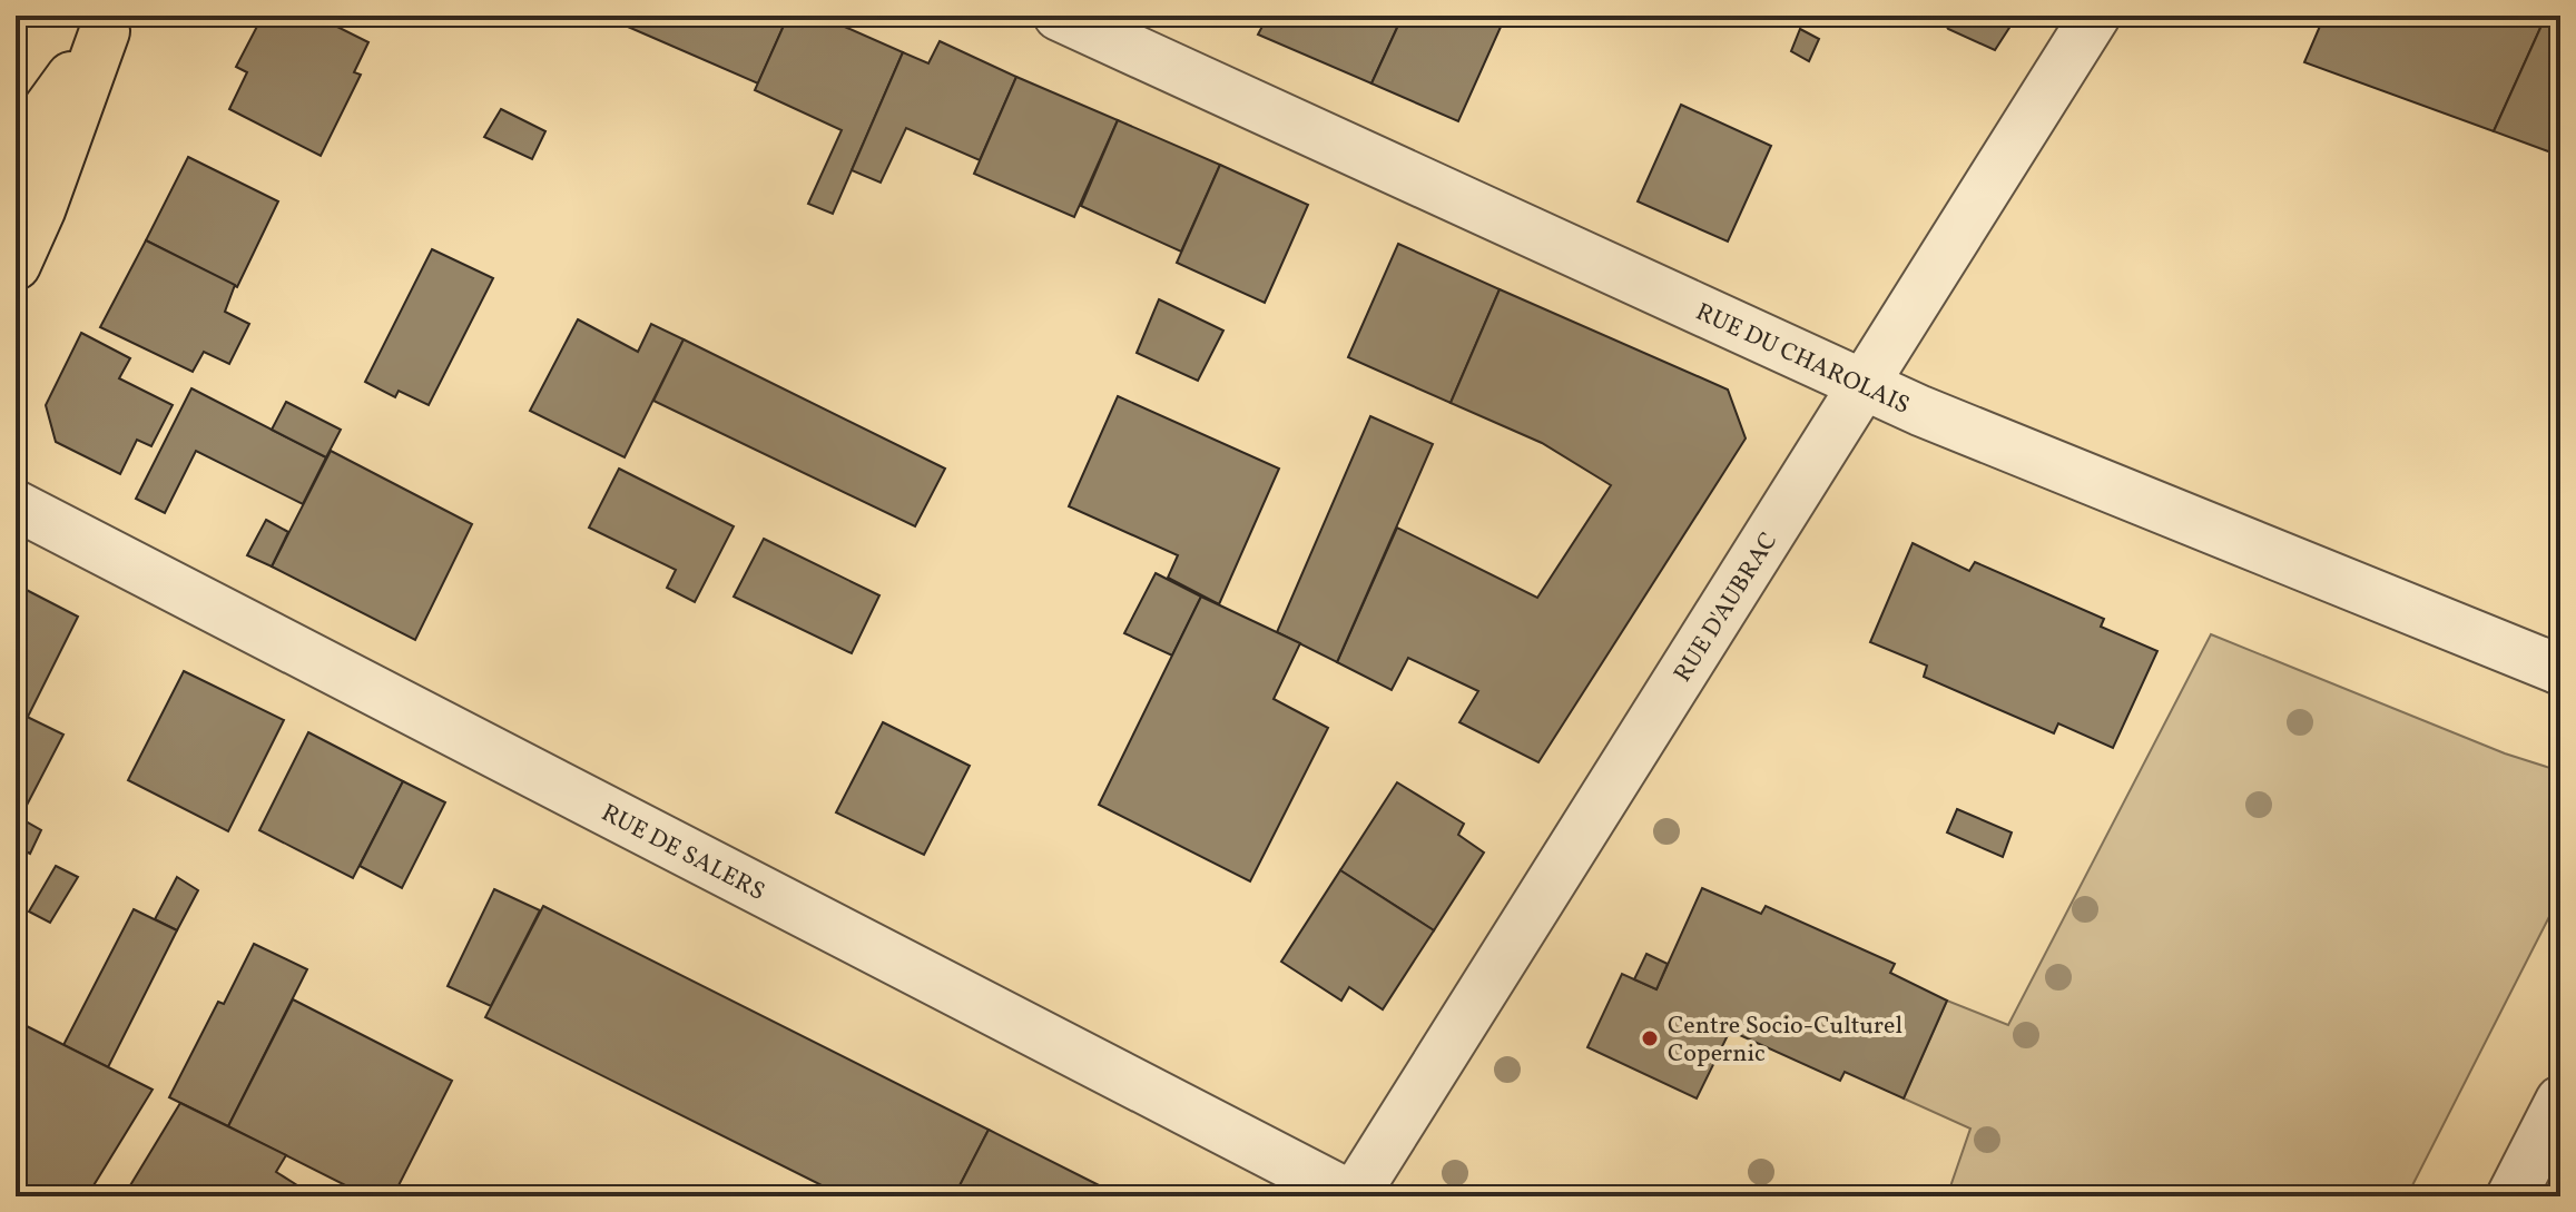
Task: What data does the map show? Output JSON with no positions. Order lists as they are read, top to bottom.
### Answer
{
  "streets": {
    "street": ["RUE DU CHAROLAIS", "RUE D'AUBRAC", "RUE DE SALERS"]
  },
  "crossings": [
    ["RUE DU CHAROLAIS", "RUE D'AUBRAC"],
    ["RUE D'AUBRAC", "RUE DE SALERS"]
  ],
  "places": ["Centre Socio-Culturel Copernic"]
}
